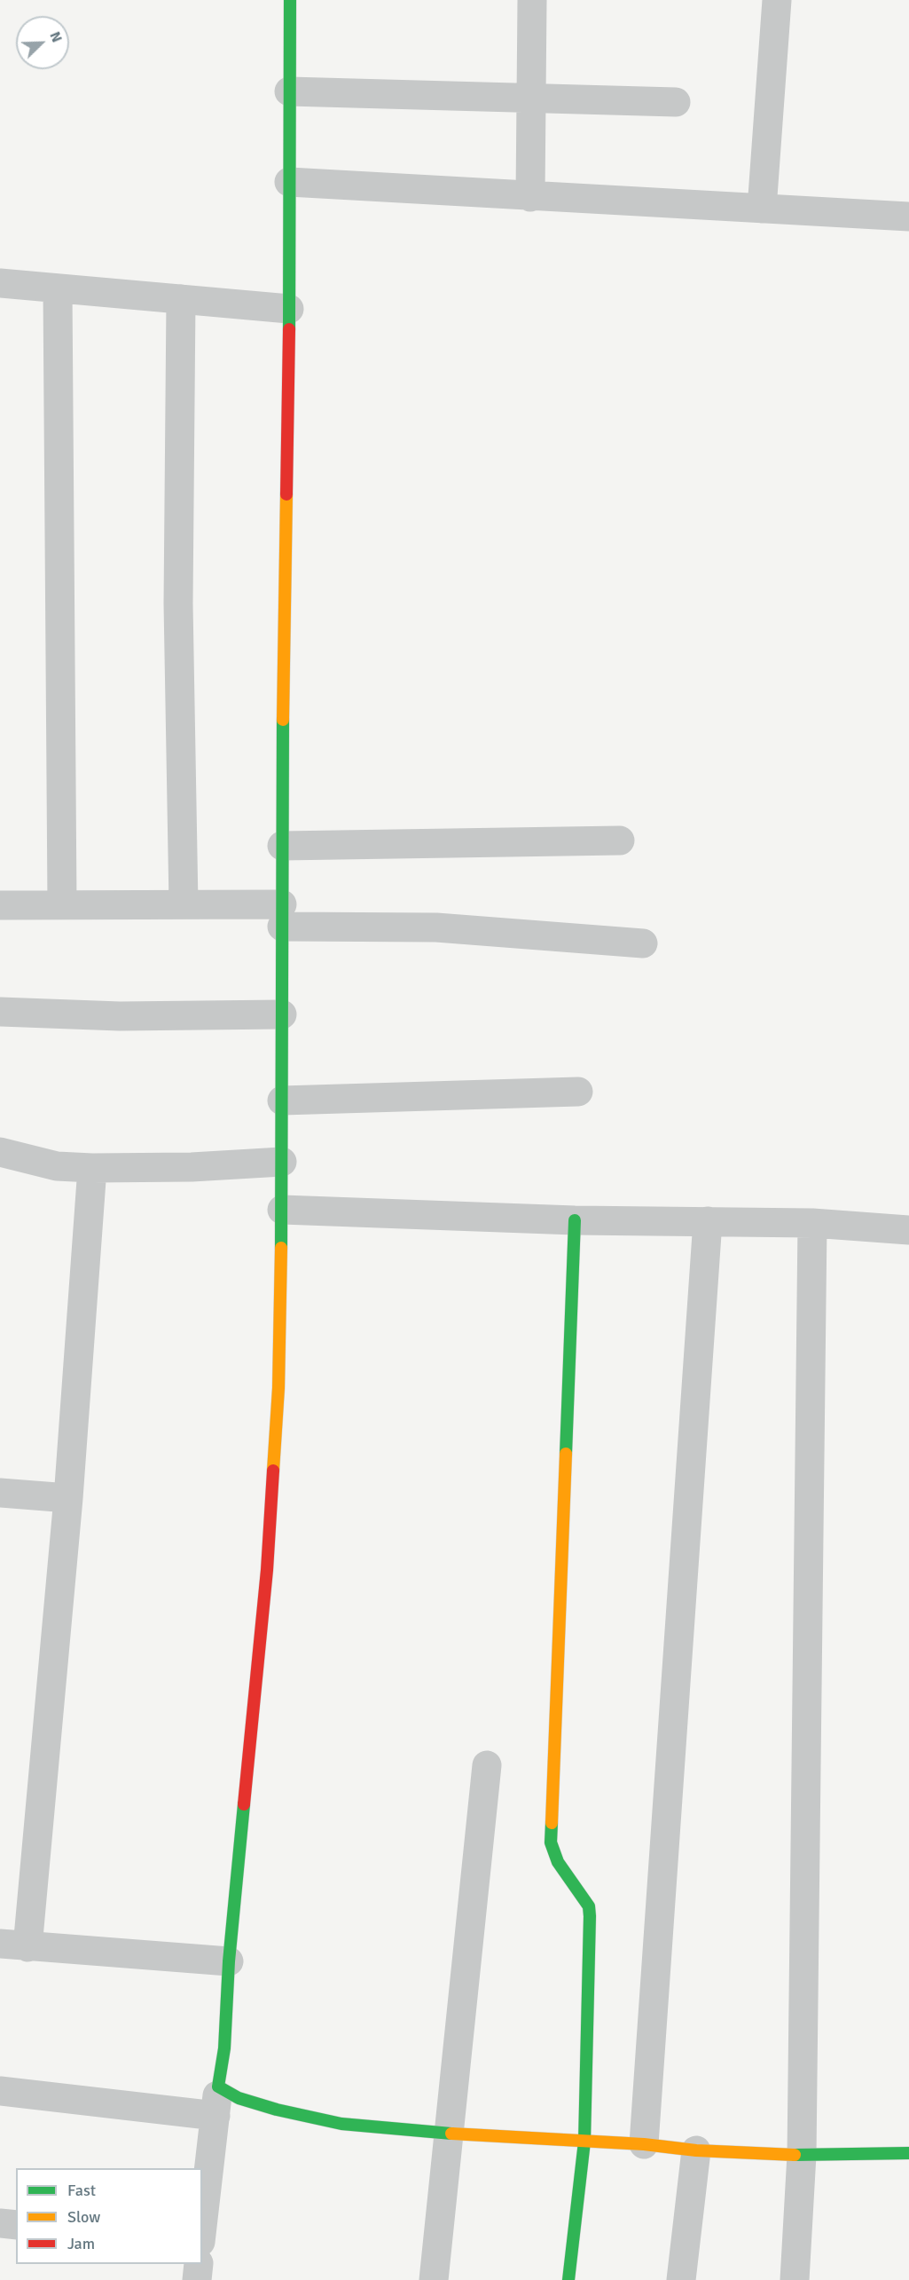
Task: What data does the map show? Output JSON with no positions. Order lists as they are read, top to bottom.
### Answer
{
  "legend": ["Fast", "Slow", "Jam"],
  "north": "top right"
}
